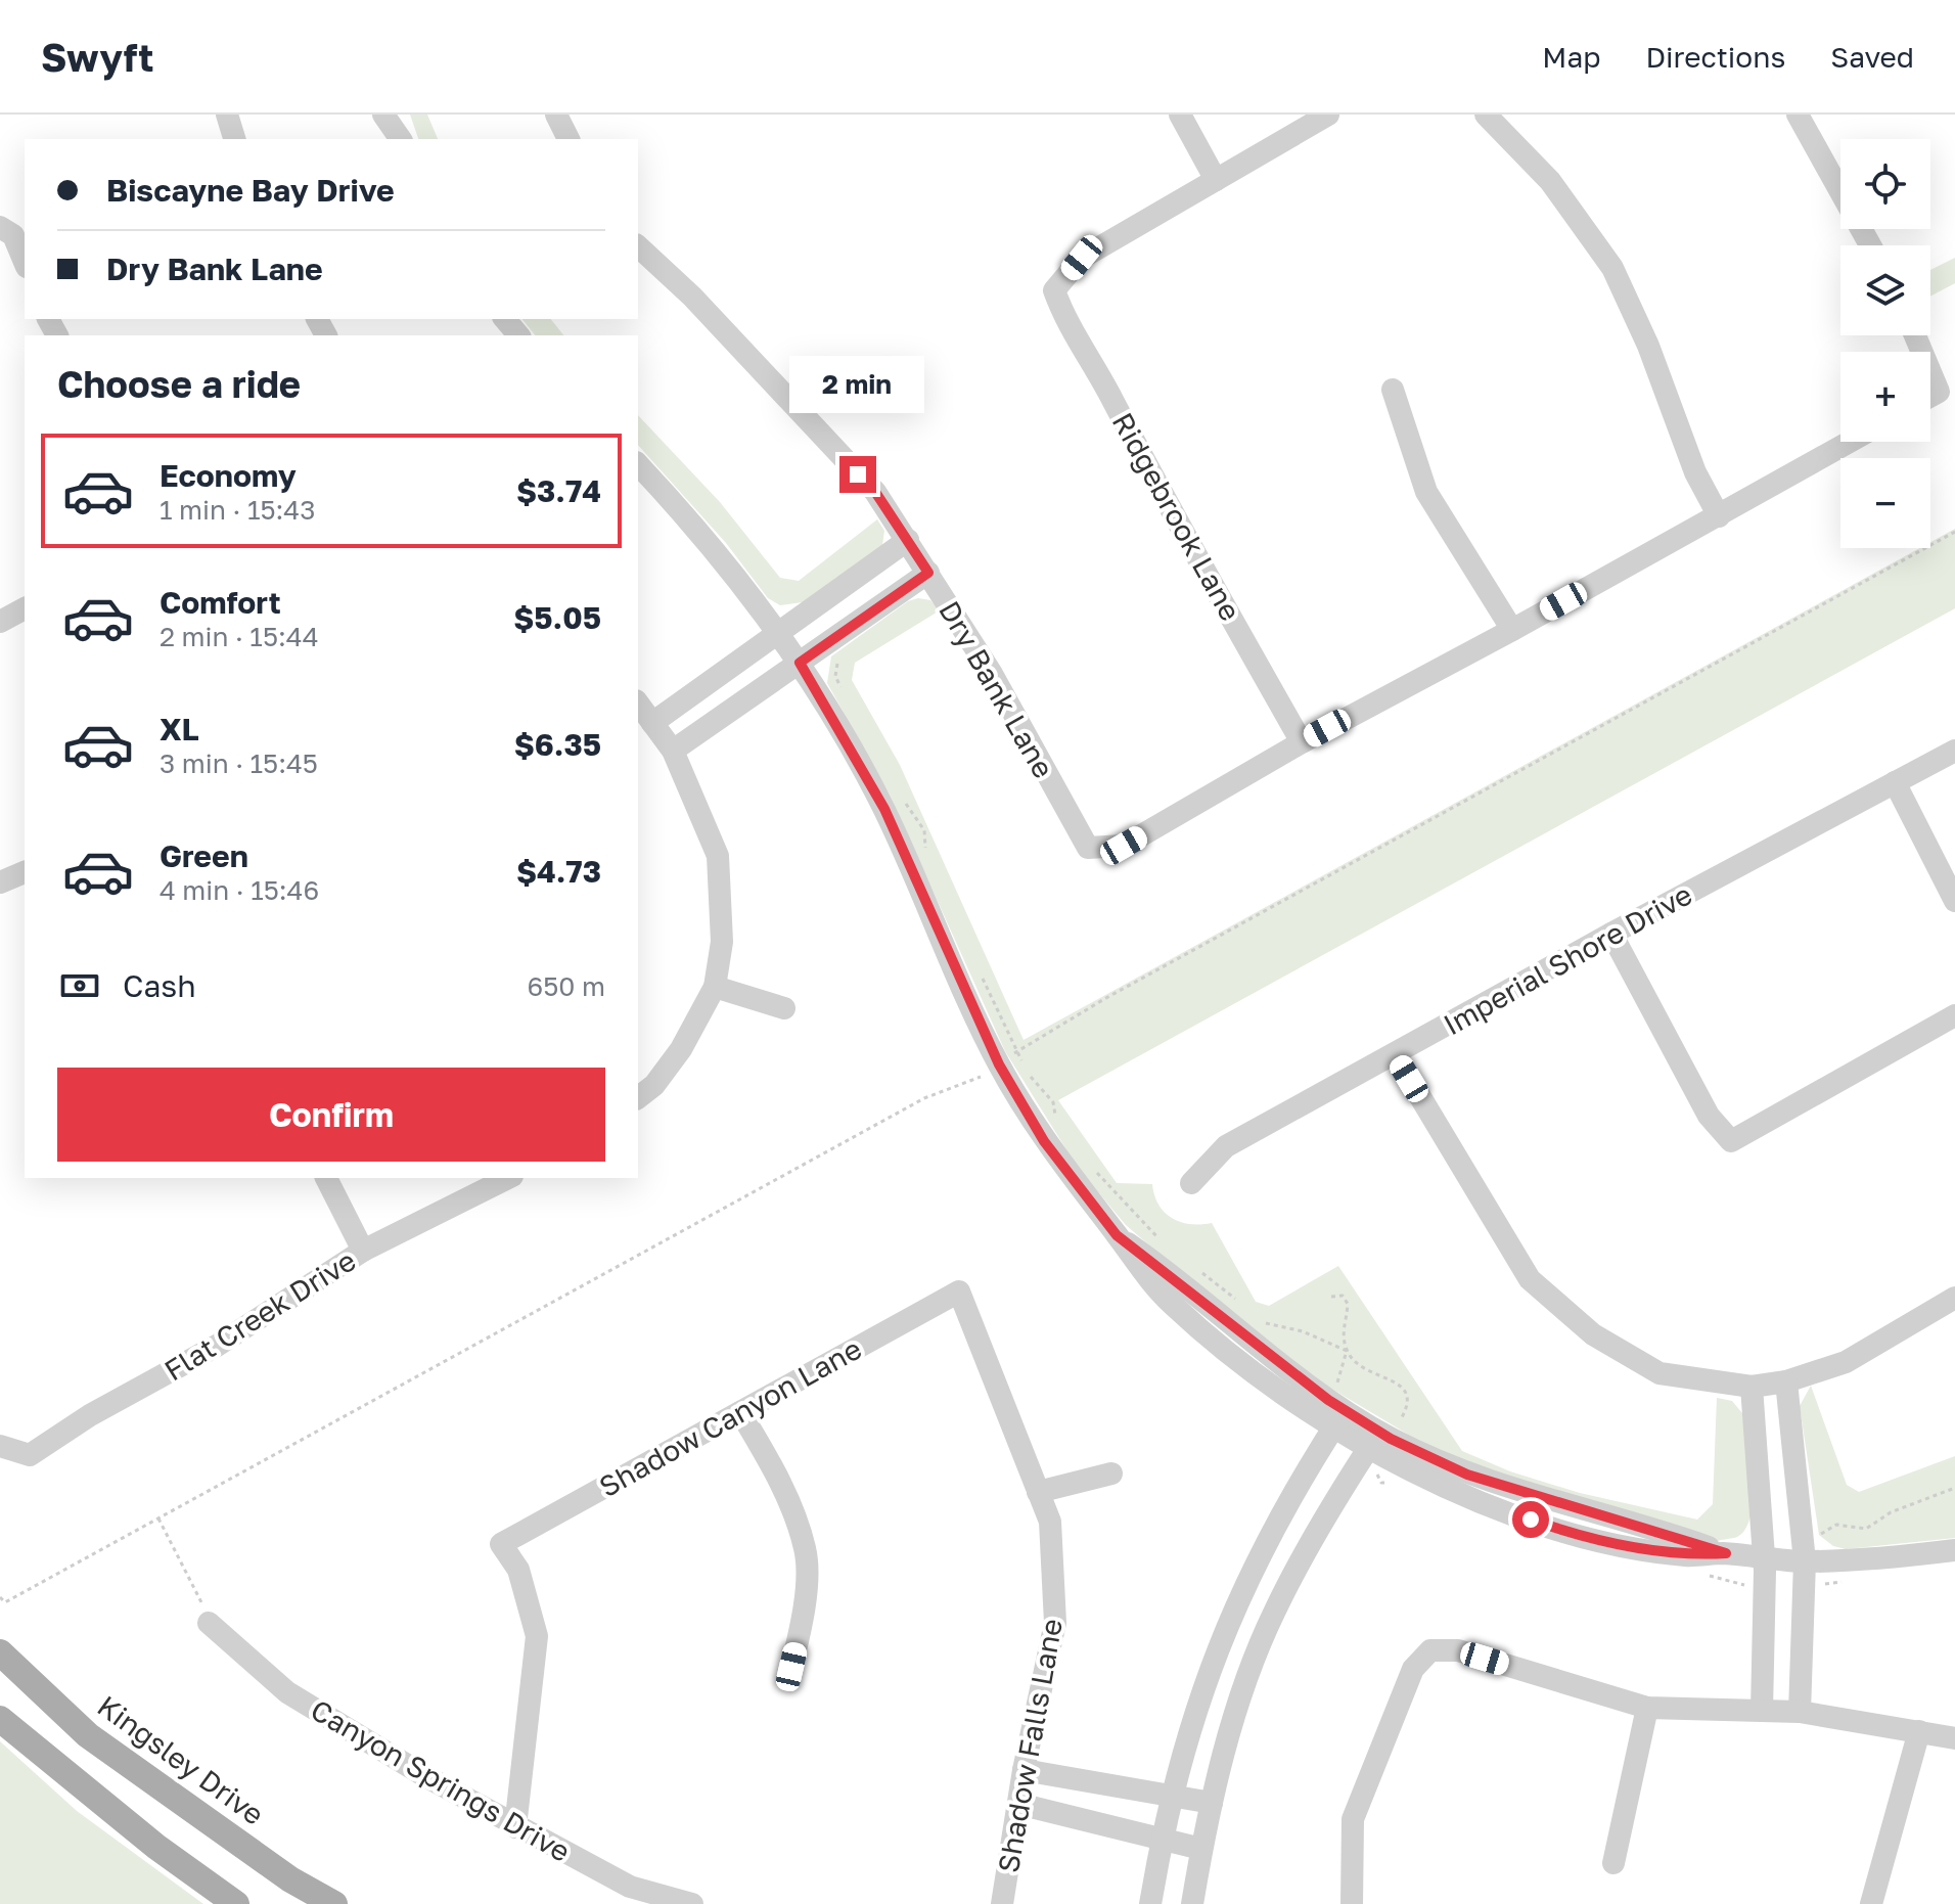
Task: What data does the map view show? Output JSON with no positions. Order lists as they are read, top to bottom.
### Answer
{
  "streets": {
    "main road": ["Kingsley Drive"],
    "street": [
      "Ridgebrook Lane",
      "Dry Bank Lane",
      "Imperial Shore Drive",
      "Flat Creek Drive",
      "Shadow Canyon Lane",
      "Shadow Falls Lane",
      "Canyon Springs Drive"
    ]
  },
  "crossings": [
    ["Ridgebrook Lane", "Dry Bank Lane"],
    ["Shadow Canyon Lane", "Shadow Falls Lane"],
    ["Shadow Canyon Lane", "Canyon Springs Drive"]
  ],
  "page": {
    "header": "Swyft",
    "nav": ["Map", "Directions", "Saved"],
    "map_buttons": ["+", "−"],
    "banner": ["Biscayne Bay Drive", "Dry Bank Lane"],
    "heading": "Choose a ride",
    "bubble": "2 min",
    "list": [
      {
        "name": "Economy",
        "note": "1 min · 15:43",
        "value": "$3.74"
      },
      {
        "name": "Comfort",
        "note": "2 min · 15:44",
        "value": "$5.05"
      },
      {
        "name": "XL",
        "note": "3 min · 15:45",
        "value": "$6.35"
      },
      {
        "name": "Green",
        "note": "4 min · 15:46",
        "value": "$4.73"
      }
    ],
    "pay": ["Cash", "650 m"],
    "buttons": "Confirm"
  }
}
